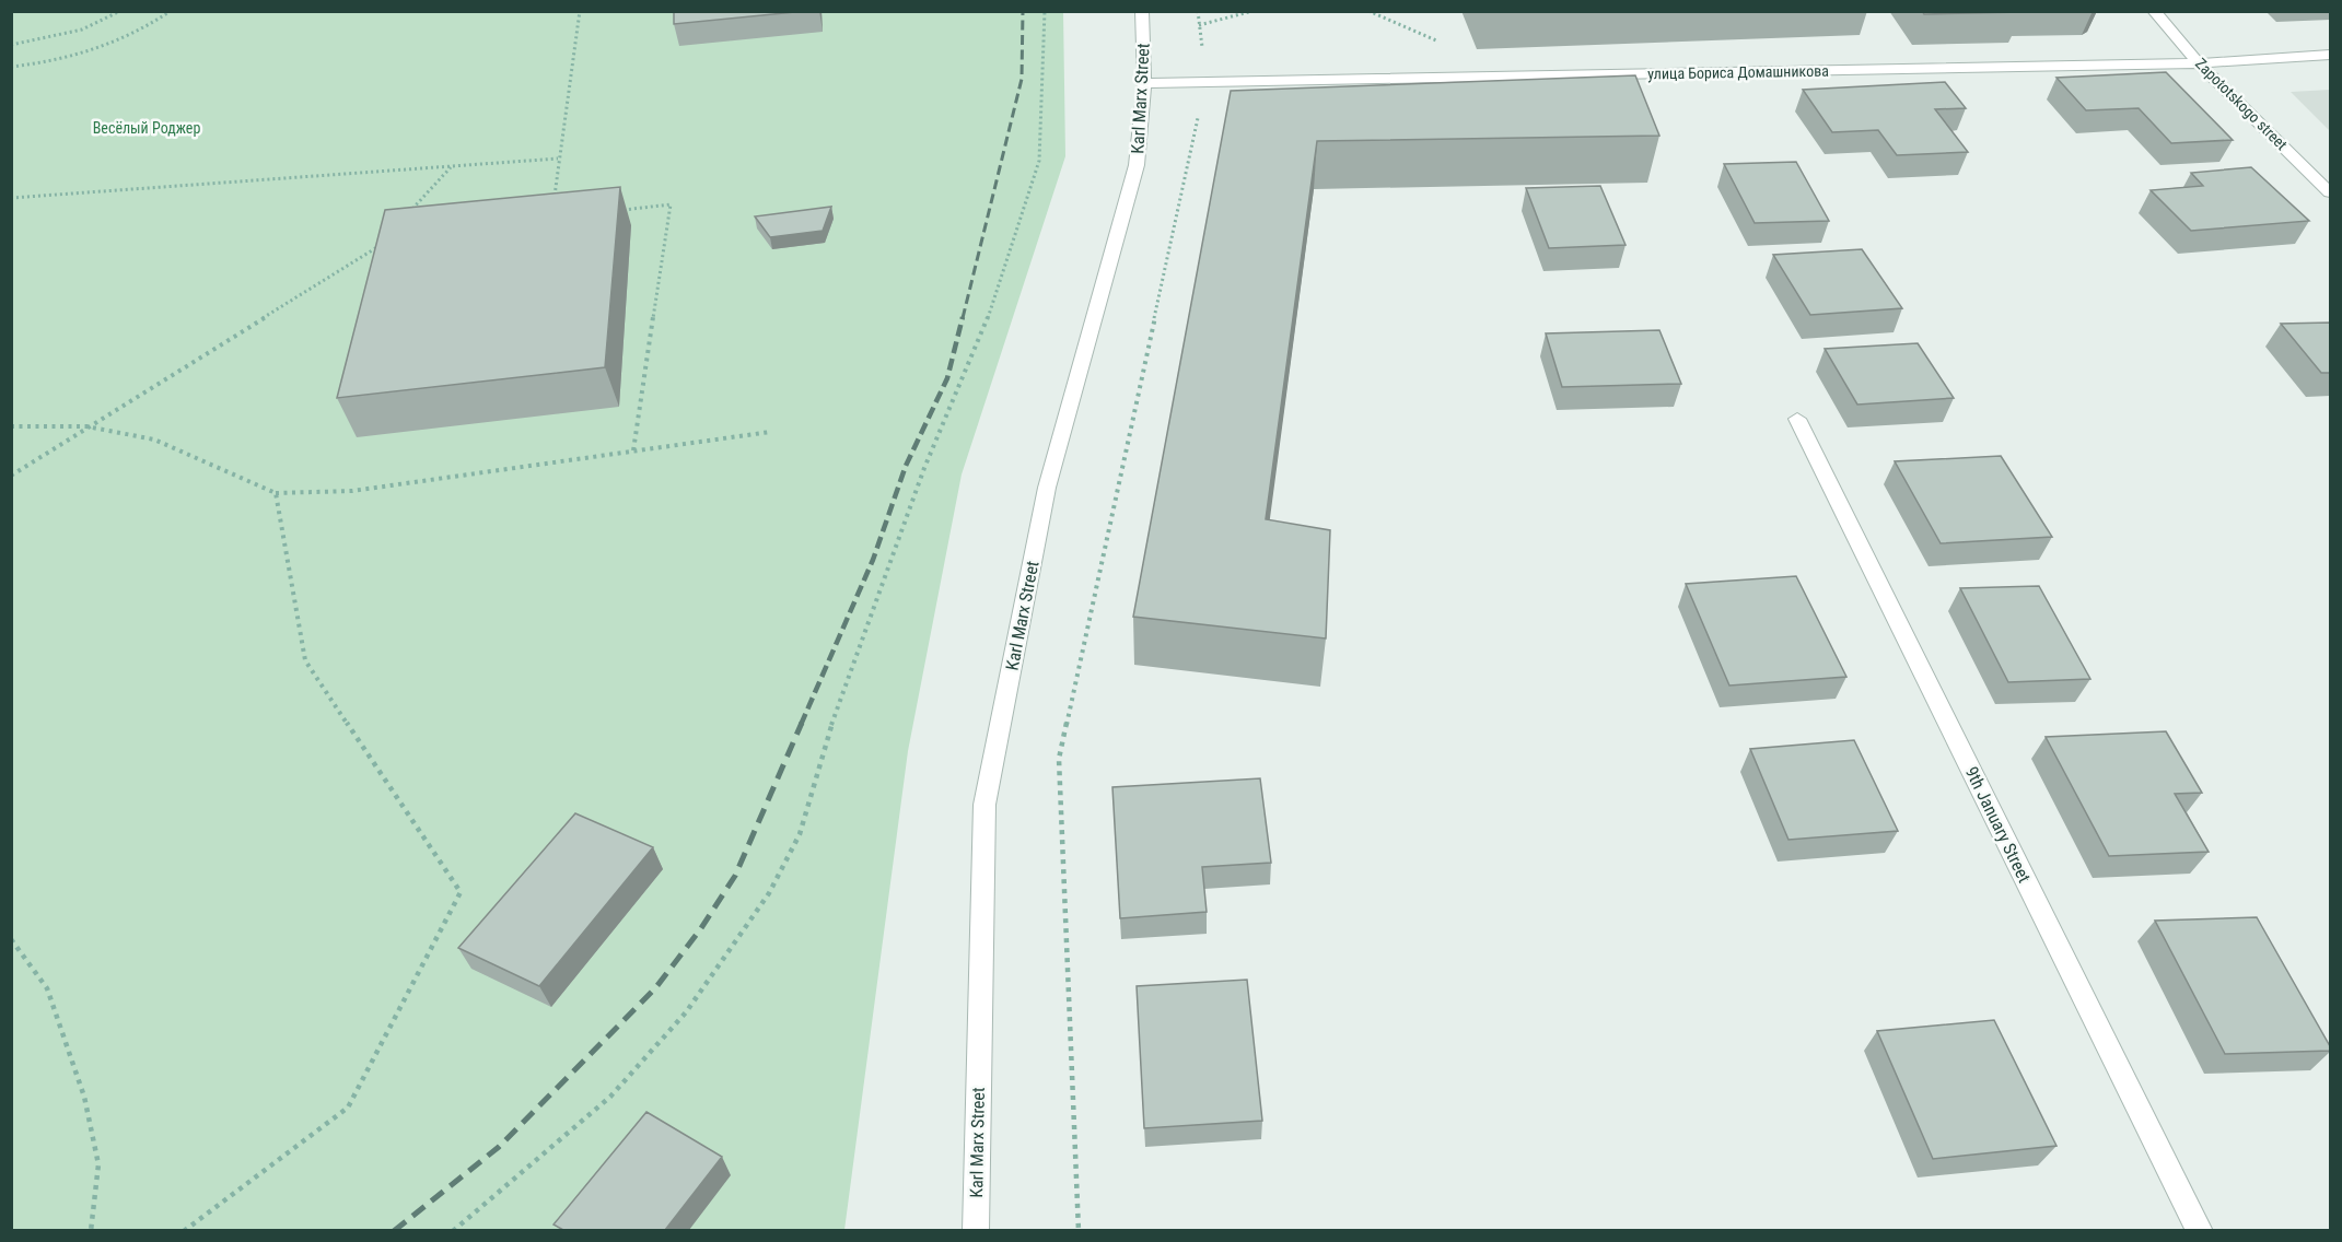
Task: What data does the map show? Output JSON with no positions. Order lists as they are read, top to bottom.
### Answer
{
  "streets": {
    "street": [
      "улица Бориса Домашникова",
      "Karl Marx Street",
      "Zapototskogo street",
      "9th January Street"
    ]
  },
  "crossings": [
    ["улица Бориса Домашникова", "Karl Marx Street"],
    ["улица Бориса Домашникова", "Zapototskogo street"]
  ],
  "parks": ["Весёлый Роджер"]
}
